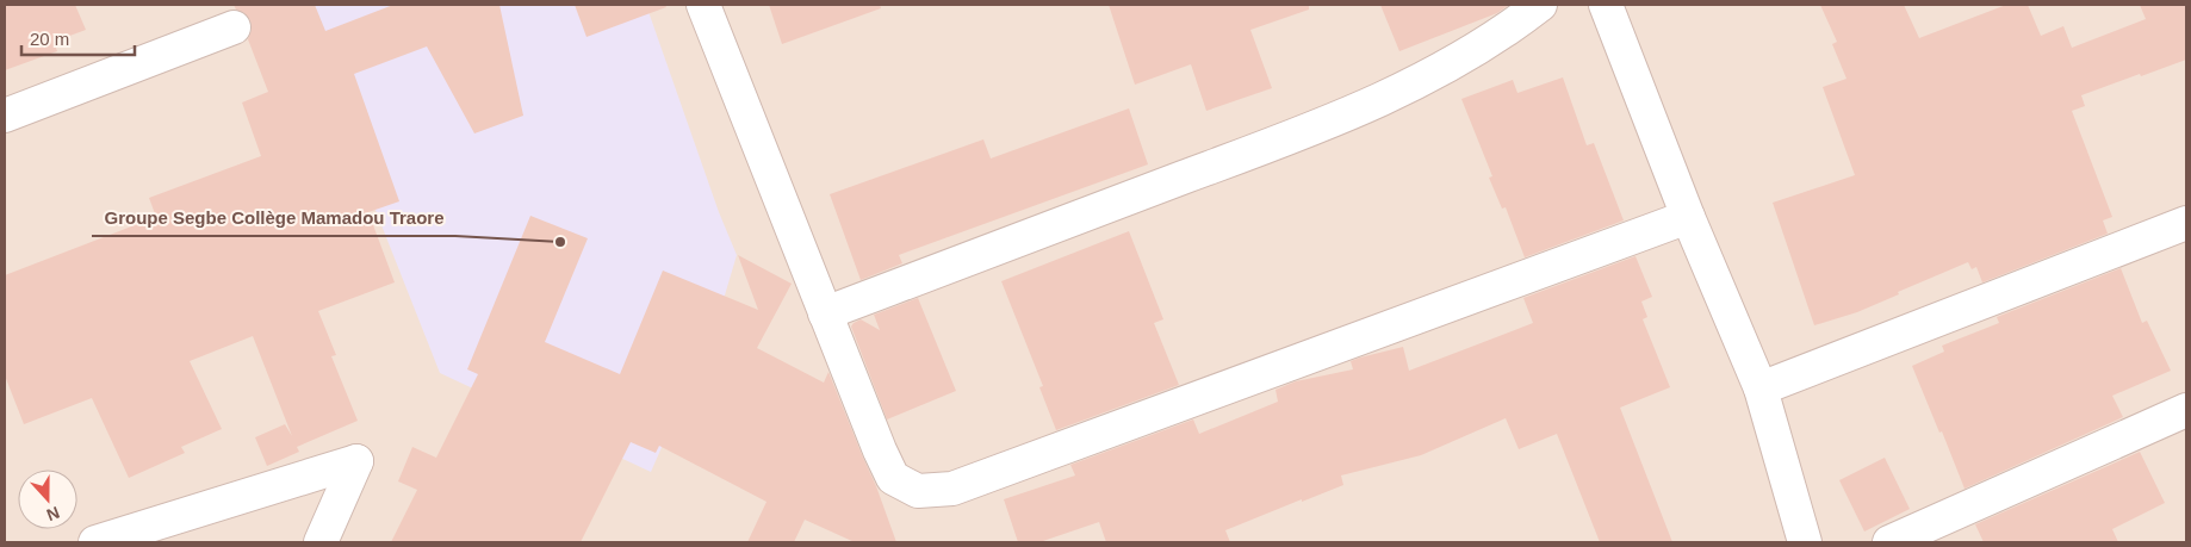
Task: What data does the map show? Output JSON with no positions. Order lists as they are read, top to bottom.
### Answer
{
  "places": ["Groupe Segbe Collège Mamadou Traore"],
  "scale_bar": "20 m",
  "north": "bottom"
}
